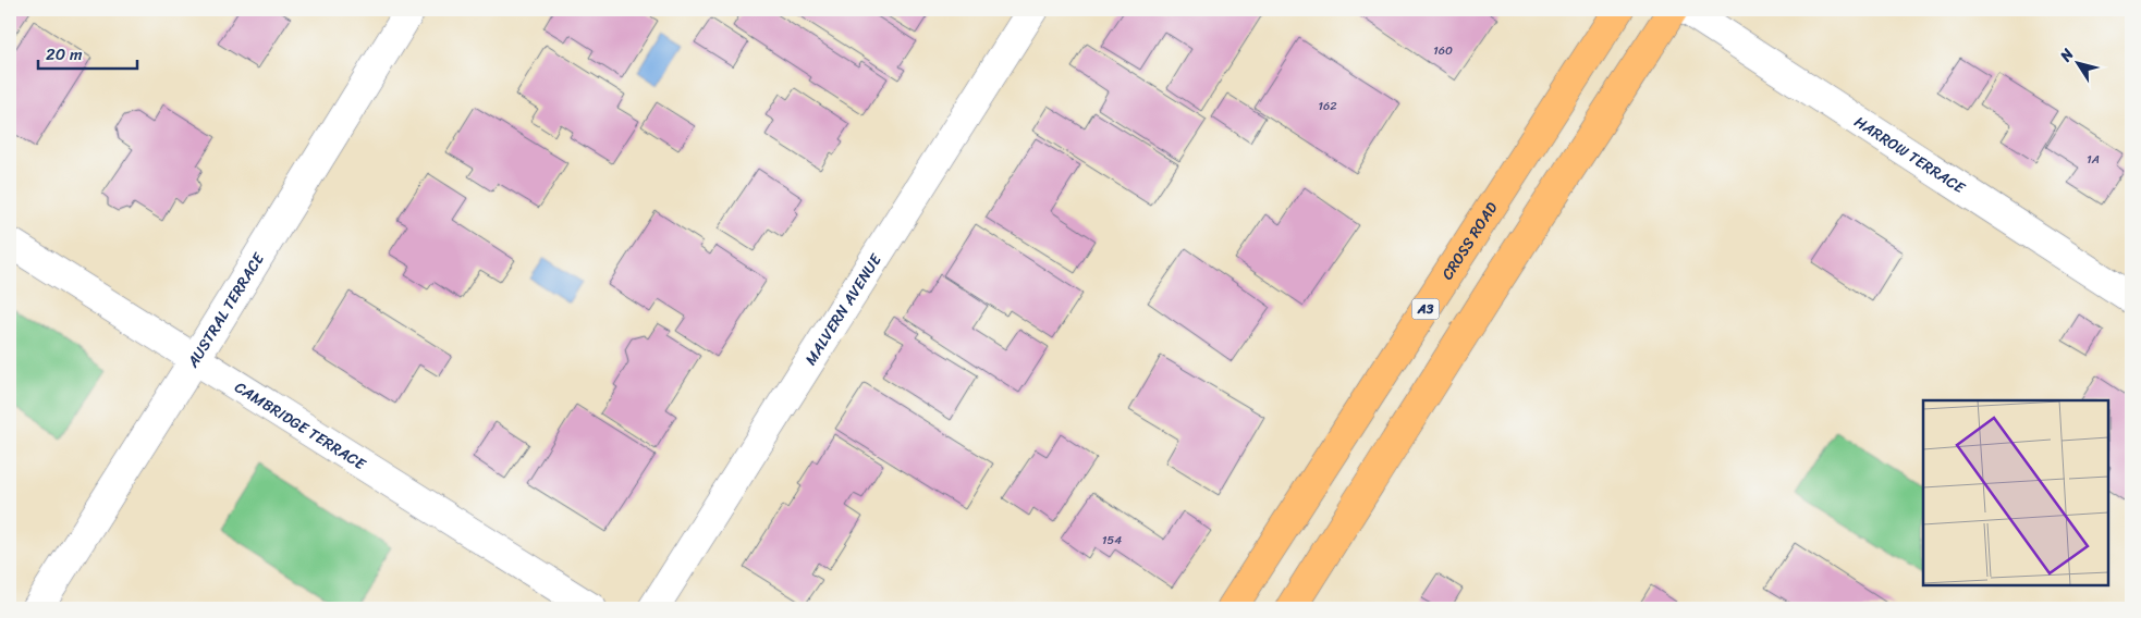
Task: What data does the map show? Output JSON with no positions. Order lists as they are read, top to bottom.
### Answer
{
  "streets": {
    "highway": ["CROSS ROAD", "A3"],
    "street": [
      "HARROW TERRACE",
      "MALVERN AVENUE",
      "AUSTRAL TERRACE",
      "CAMBRIDGE TERRACE"
    ]
  },
  "crossings": [
    ["AUSTRAL TERRACE", "CAMBRIDGE TERRACE"]
  ],
  "house_numbers": [
    "160",
    "162",
    "1A",
    "154"
  ],
  "scale_bar": "20 m",
  "north": "top left"
}
